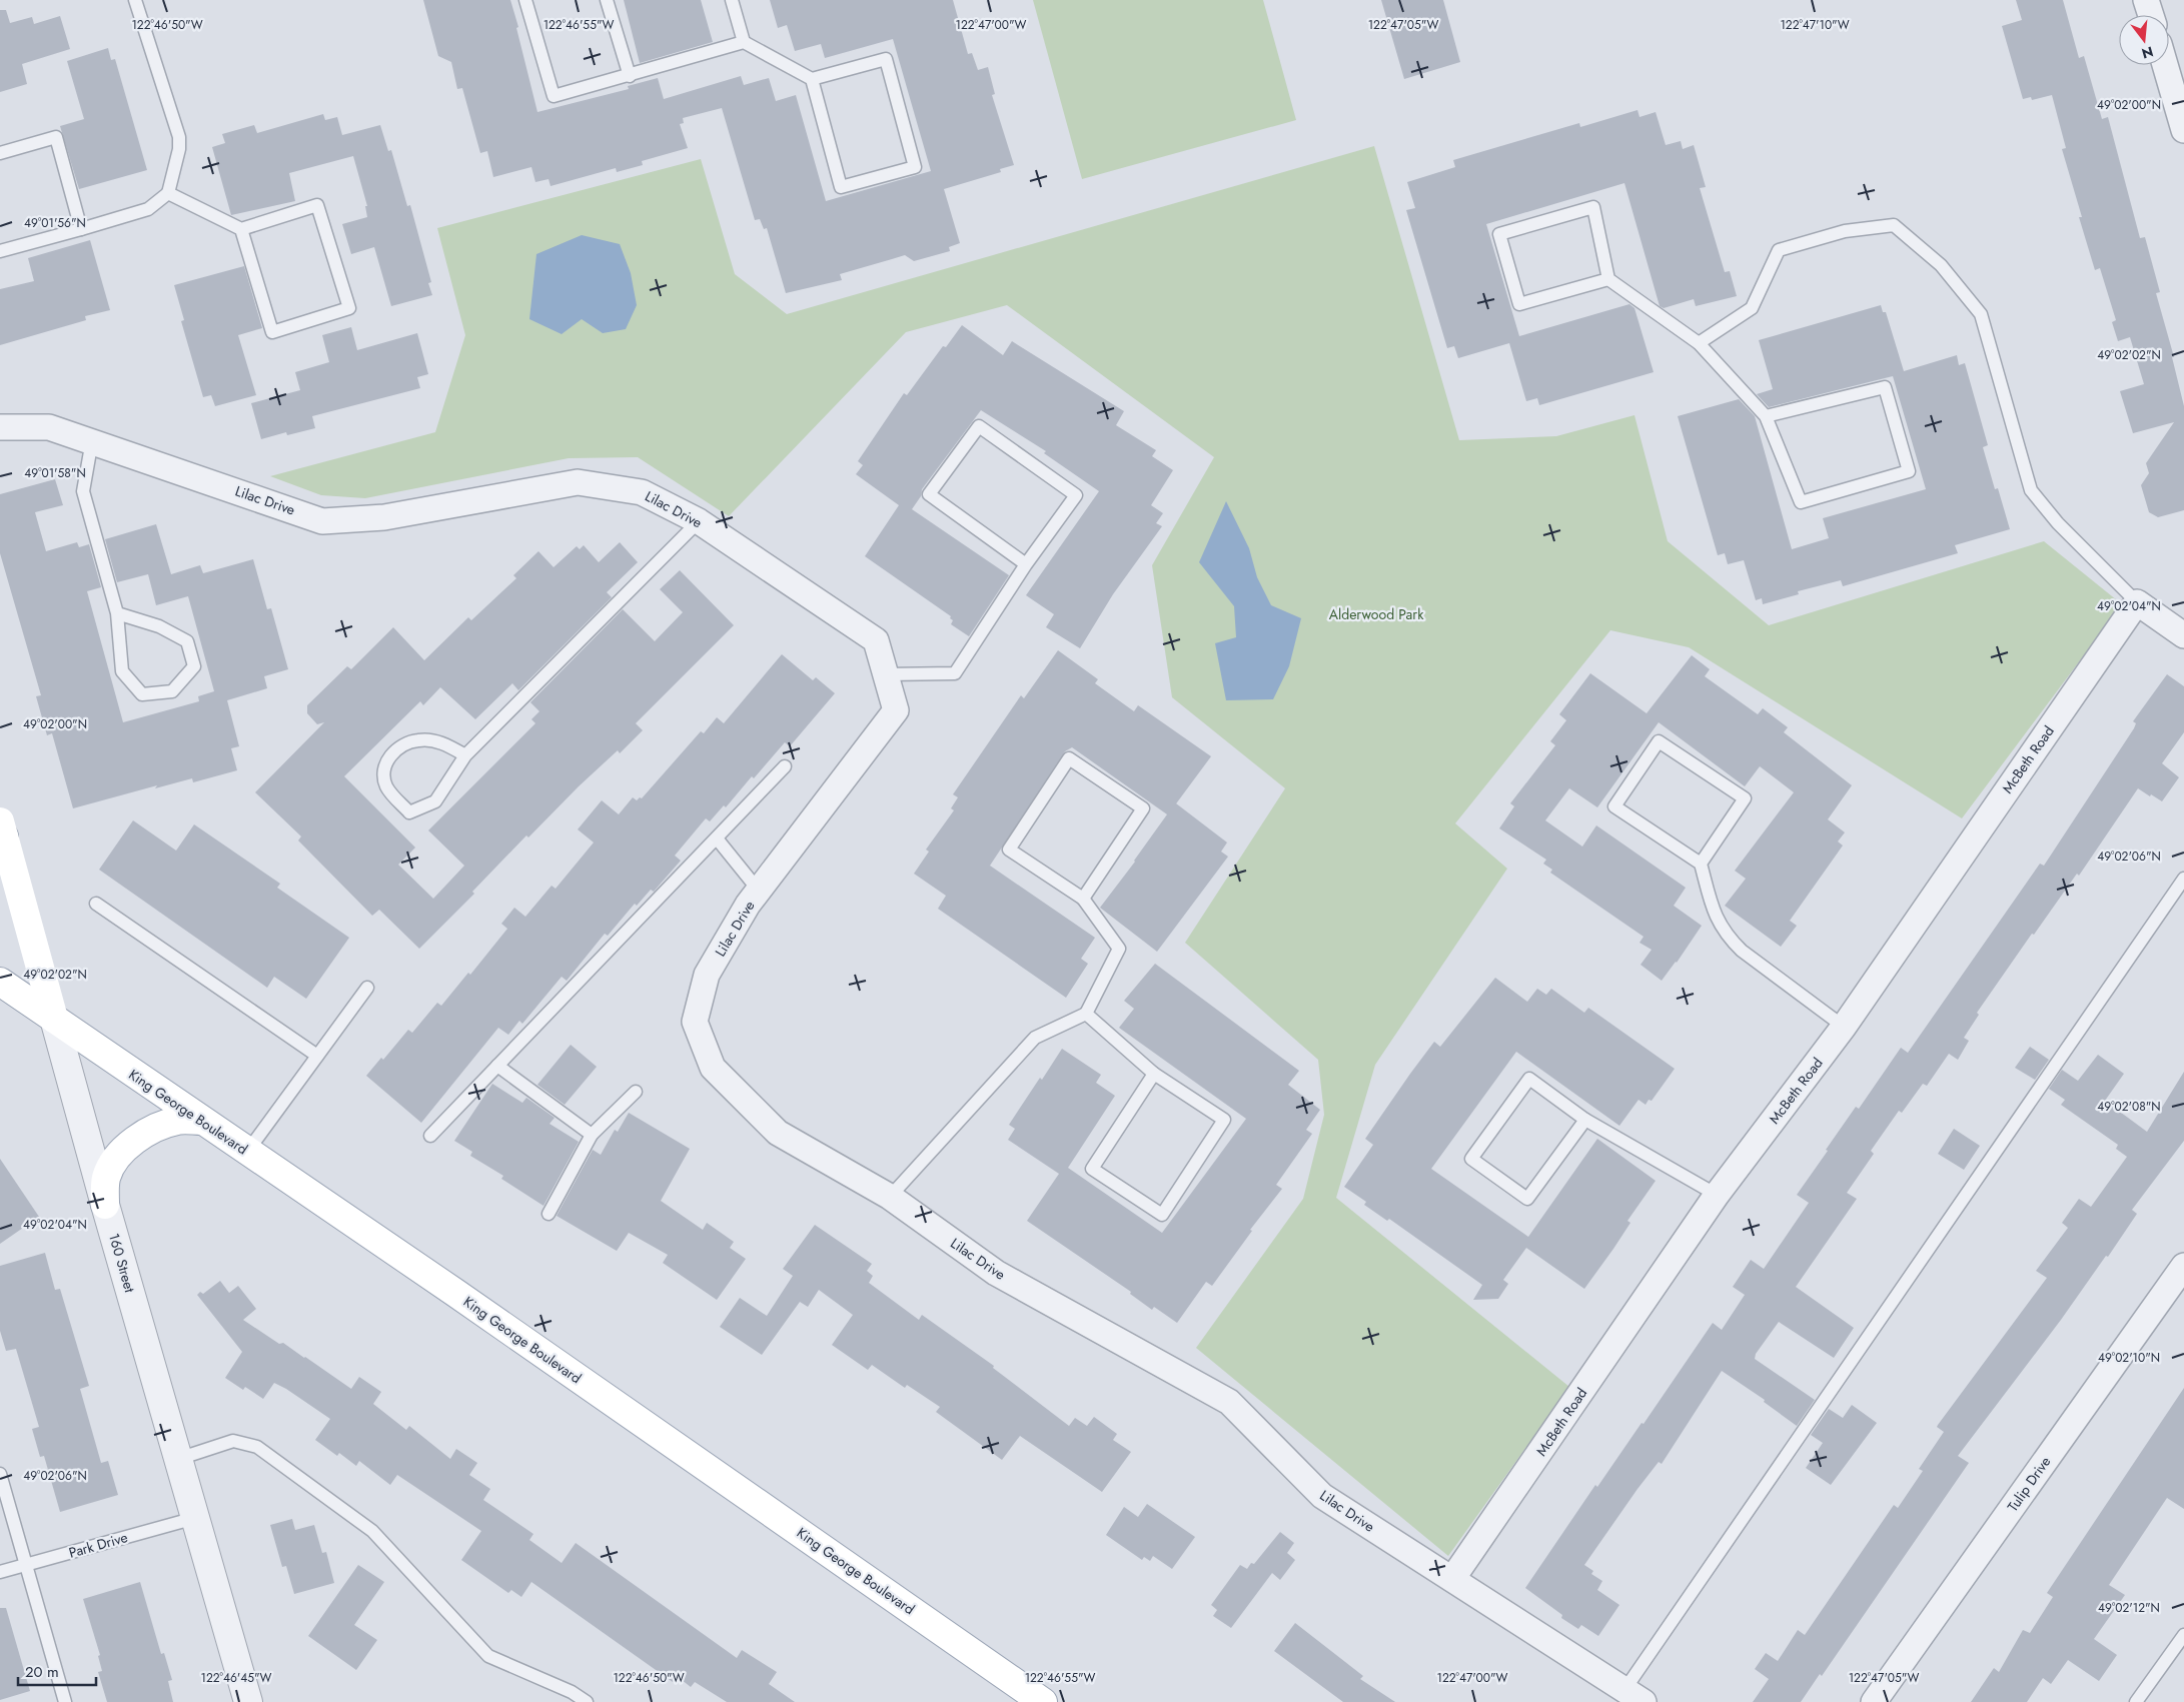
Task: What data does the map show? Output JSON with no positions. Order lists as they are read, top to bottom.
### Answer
{
  "streets": {
    "main road": ["King George Boulevard", "160 Street"],
    "street": ["Lilac Drive", "McBeth Road", "Tulip Drive"],
    "lane": ["Park Drive"]
  },
  "crossings": [
    ["Lilac Drive", "McBeth Road"],
    ["King George Boulevard", "160 Street"],
    ["160 Street", "Park Drive"]
  ],
  "parks": ["Alderwood Park"],
  "scale_bar": "20 m",
  "north": "bottom",
  "coordinates": [
    "122°46'50\"W",
    "122°46'55\"W",
    "122°47'00\"W",
    "122°47'05\"W",
    "122°47'10\"W",
    "49°02'00\"N",
    "49°01'56\"N",
    "49°02'02\"N",
    "49°01'58\"N",
    "49°02'04\"N",
    "49°02'06\"N",
    "49°02'08\"N",
    "49°02'10\"N",
    "49°02'12\"N",
    "122°46'45\"W"
  ]
}
